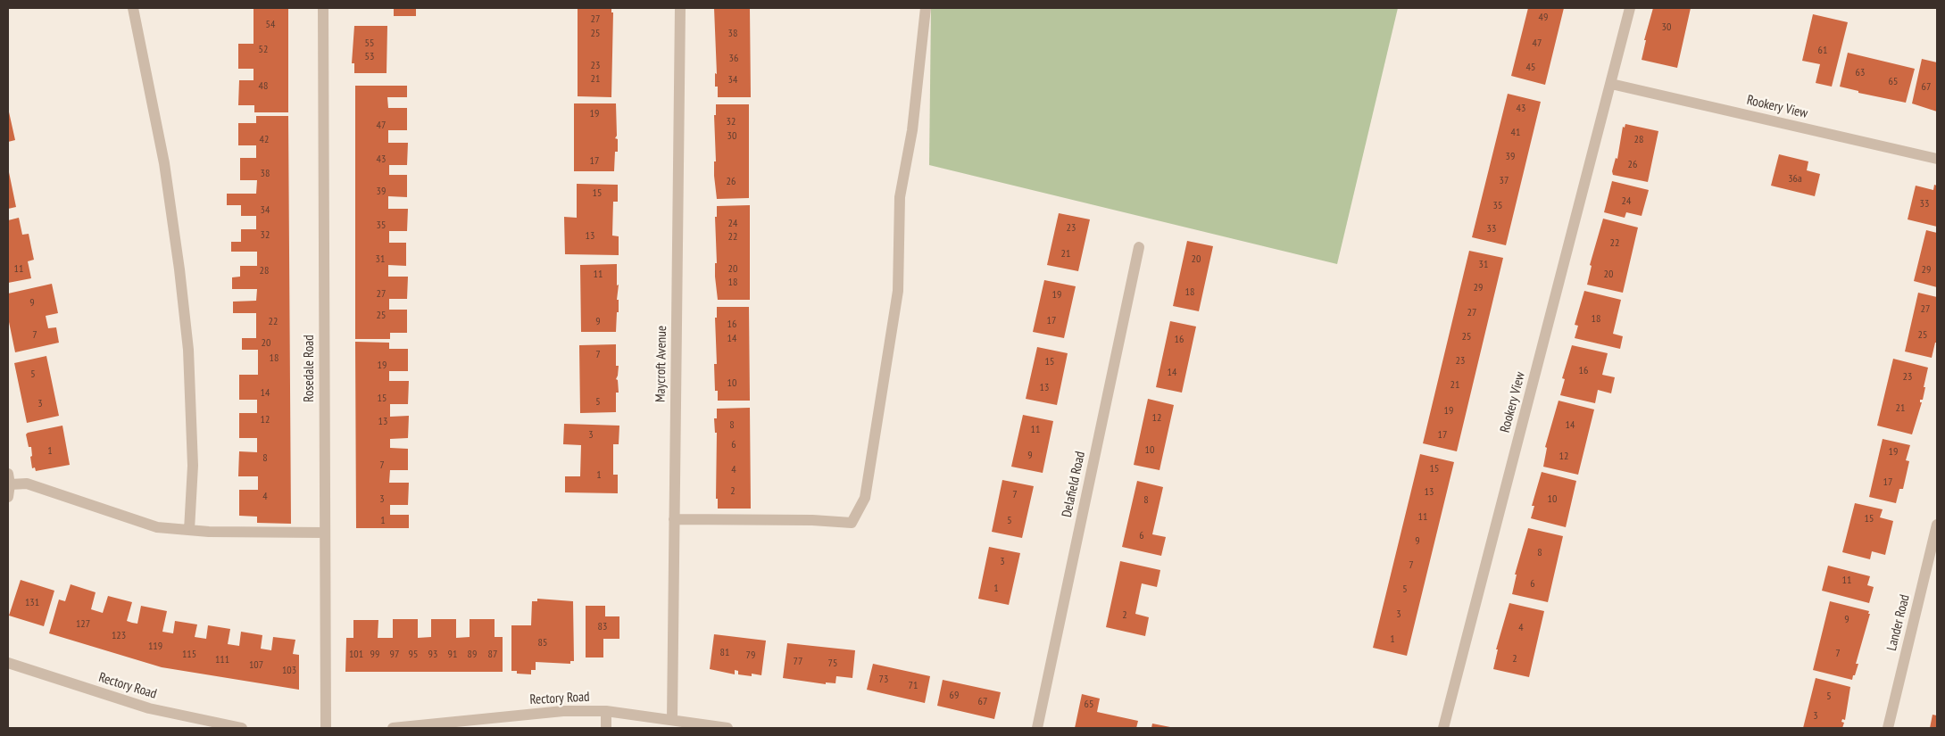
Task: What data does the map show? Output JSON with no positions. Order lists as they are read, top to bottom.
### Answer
{
  "streets": {
    "street": [
      "Rookery View",
      "Maycroft Avenue",
      "Rosedale Road",
      "Delafield Road",
      "Lander Road",
      "Rectory Road"
    ]
  },
  "crossings": [
    ["Maycroft Avenue", "Rectory Road"]
  ],
  "house_numbers": [
    "49",
    "27",
    "54",
    "30",
    "25",
    "38",
    "55",
    "47",
    "52",
    "61",
    "53",
    "36",
    "23",
    "45",
    "63",
    "21",
    "34",
    "65",
    "48",
    "67",
    "43",
    "19",
    "32",
    "47",
    "41",
    "30",
    "42",
    "28",
    "39",
    "43",
    "17",
    "26",
    "38",
    "36a",
    "37",
    "26",
    "39",
    "15",
    "24",
    "33",
    "35",
    "34",
    "24",
    "35",
    "23",
    "33",
    "32",
    "13",
    "22",
    "22",
    "21",
    "31",
    "20",
    "31",
    "11",
    "20",
    "29",
    "28",
    "11",
    "20",
    "18",
    "29",
    "18",
    "27",
    "19",
    "9",
    "27",
    "27",
    "25",
    "18",
    "17",
    "22",
    "9",
    "16",
    "7",
    "25",
    "25",
    "14",
    "16",
    "20",
    "7",
    "18",
    "23",
    "15",
    "19",
    "16",
    "14",
    "5",
    "23",
    "10",
    "21",
    "13",
    "14",
    "15",
    "5",
    "3",
    "21",
    "19",
    "12",
    "12",
    "13",
    "8",
    "14",
    "11",
    "3",
    "17",
    "6",
    "10",
    "1",
    "19",
    "9",
    "12",
    "8",
    "7",
    "15",
    "4",
    "1",
    "17",
    "2",
    "13",
    "7",
    "4",
    "3",
    "10",
    "8",
    "11",
    "15",
    "1",
    "5",
    "6",
    "9",
    "8",
    "3",
    "7",
    "11",
    "6",
    "1",
    "5",
    "131",
    "3",
    "2",
    "9",
    "127",
    "83",
    "4",
    "123",
    "1",
    "85",
    "119",
    "81",
    "7",
    "115",
    "101",
    "99",
    "97",
    "95",
    "93",
    "91",
    "89",
    "87",
    "79",
    "2",
    "111",
    "77",
    "75",
    "107",
    "103",
    "73",
    "71",
    "69",
    "5",
    "67",
    "65",
    "3"
  ]
}
